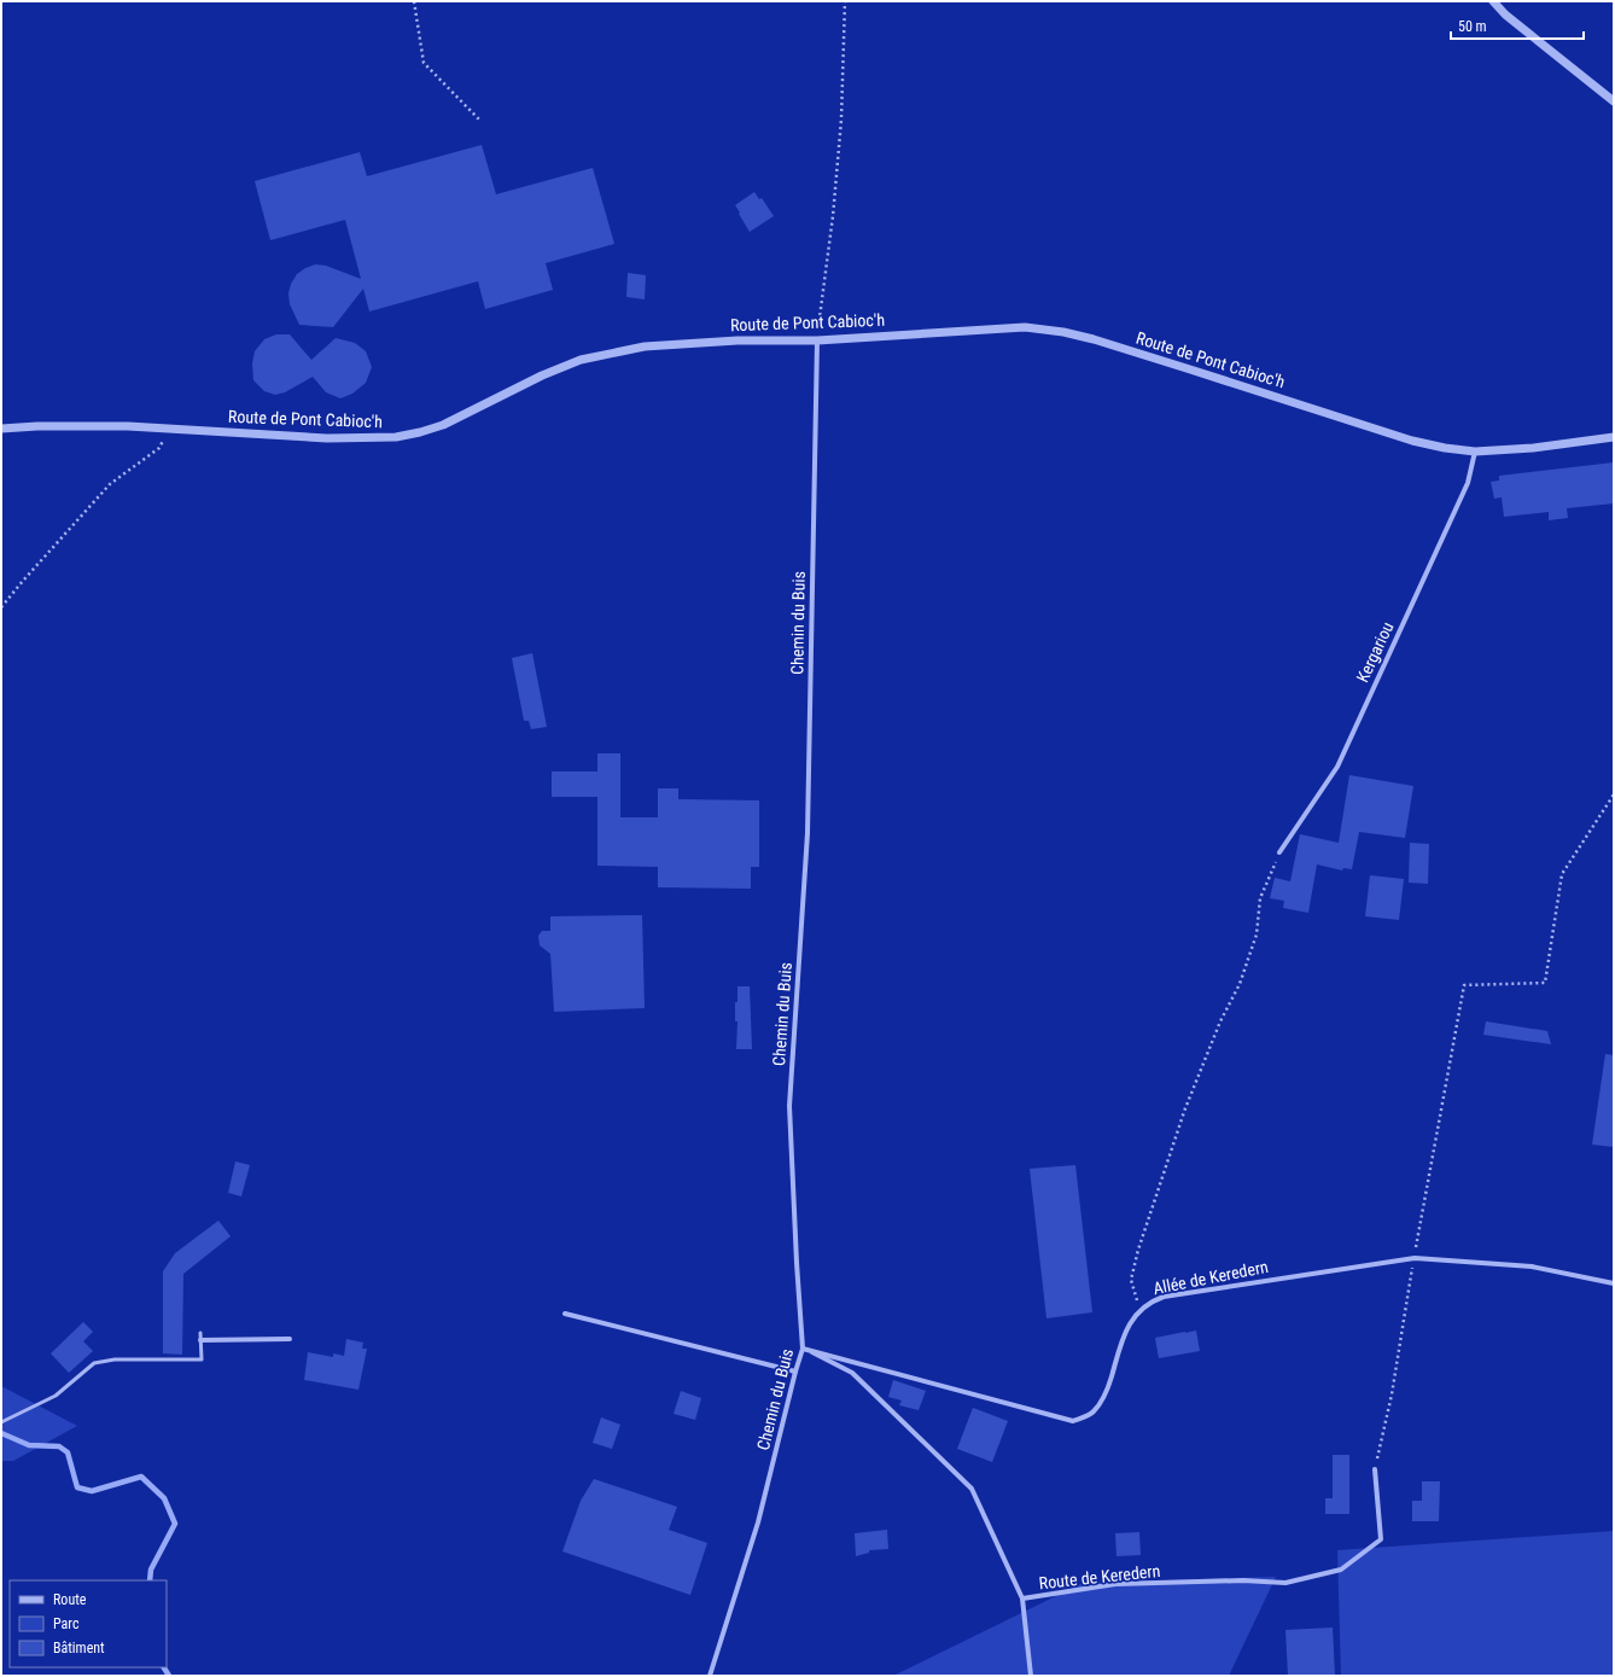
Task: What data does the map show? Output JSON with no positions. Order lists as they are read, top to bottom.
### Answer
{
  "streets": {
    "street": [
      "Route de Pont Cabioc'h",
      "Chemin du Buis",
      "Kergariou",
      "Allée de Keredern",
      "Route de Keredern"
    ]
  },
  "crossings": [
    ["Route de Pont Cabioc'h", "Chemin du Buis"],
    ["Route de Pont Cabioc'h", "Kergariou"],
    ["Chemin du Buis", "Allée de Keredern"],
    ["Chemin du Buis", "Route de Keredern"],
    ["Allée de Keredern", "Route de Keredern"]
  ],
  "legend": ["Route", "Parc", "Bâtiment"],
  "scale_bar": "50 m"
}
